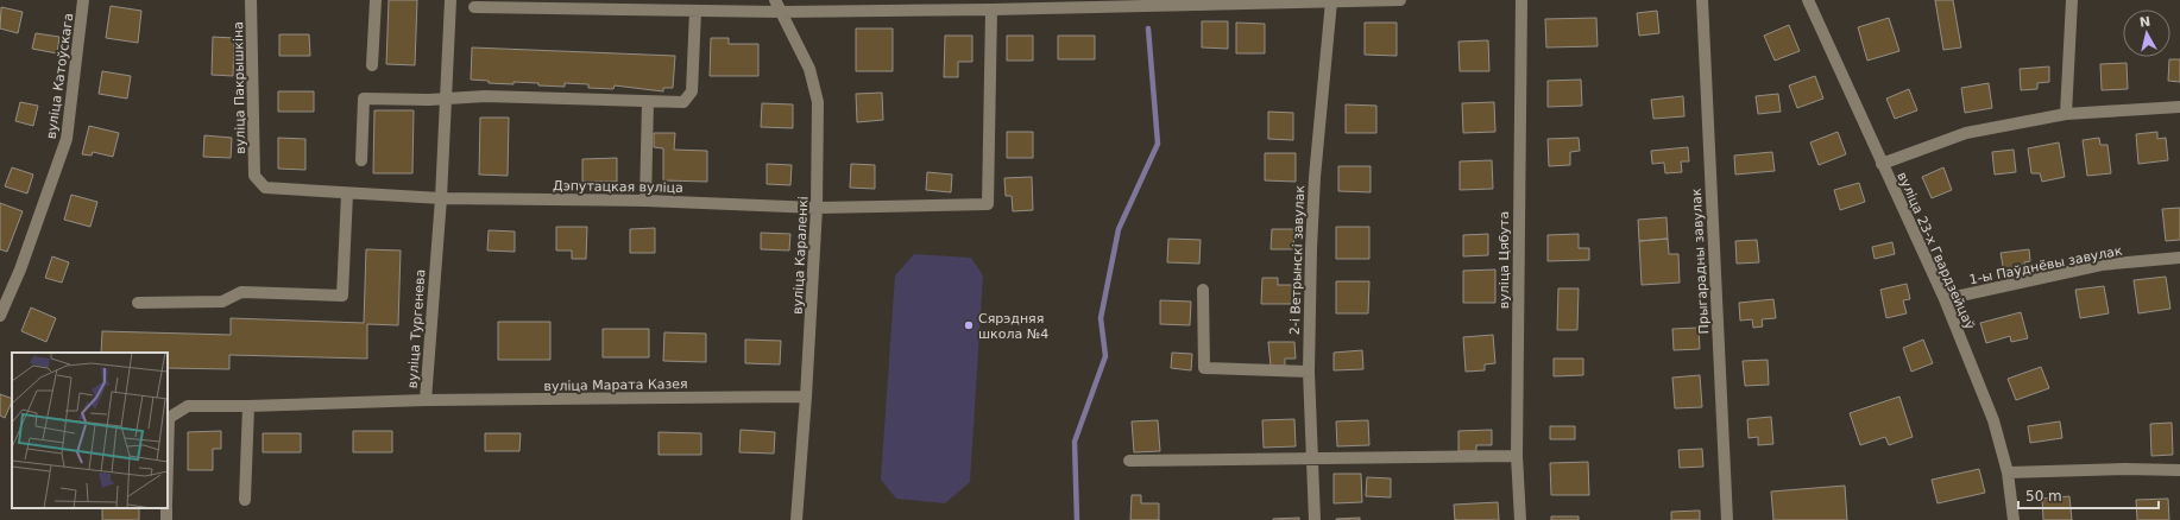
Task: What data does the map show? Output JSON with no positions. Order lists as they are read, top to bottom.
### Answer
{
  "streets": {
    "street": [
      "вуліца Катоўскага",
      "вуліца Пакрышкіна",
      "Дэпутацкая вуліца",
      "вуліца 23-х Гвардзейцаў",
      "вуліца Караленкі",
      "2-і Ветрынскі завулак",
      "вуліца Цябута",
      "Прыгарадны завулак",
      "1-ы Паўднёвы завулак",
      "вуліца Тургенева",
      "вуліца Марата Казея"
    ]
  },
  "crossings": [
    ["вуліца Пакрышкіна", "Дэпутацкая вуліца"],
    ["Дэпутацкая вуліца", "вуліца Караленкі"],
    ["Дэпутацкая вуліца", "вуліца Тургенева"],
    ["вуліца 23-х Гвардзейцаў", "1-ы Паўднёвы завулак"],
    ["вуліца Караленкі", "вуліца Марата Казея"],
    ["вуліца Тургенева", "вуліца Марата Казея"]
  ],
  "places": ["Сярэдняя школа №4"],
  "scale_bar": "50 m",
  "north": "top"
}
